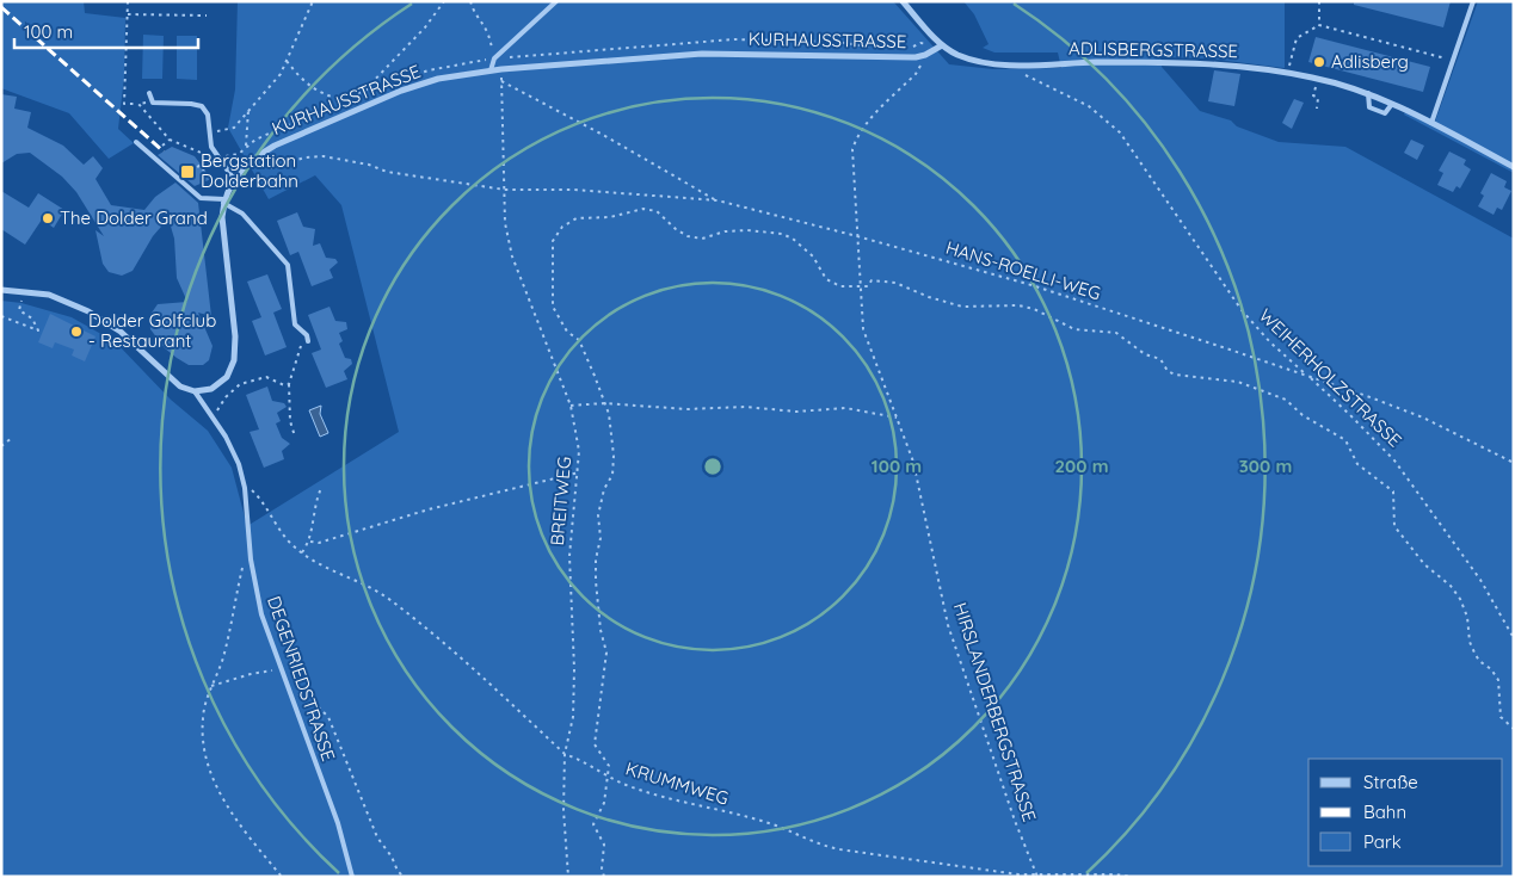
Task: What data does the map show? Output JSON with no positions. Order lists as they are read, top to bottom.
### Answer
{
  "streets": {
    "street": ["KURHAUSSTRASSE", "ADLISBERGSTRASSE"],
    "lane": ["DEGENRIEDSTRASSE"],
    "path": [
      "HANS-ROELLI-WEG",
      "WEIHERHOLZSTRASSE",
      "BREITWEG",
      "HIRSLANDERBERGSTRASSE",
      "KRUMMWEG"
    ]
  },
  "crossings": [
    ["KURHAUSSTRASSE", "ADLISBERGSTRASSE"],
    ["KURHAUSSTRASSE", "HANS-ROELLI-WEG"],
    ["KURHAUSSTRASSE", "BREITWEG"],
    ["KURHAUSSTRASSE", "DEGENRIEDSTRASSE"],
    ["KURHAUSSTRASSE", "HIRSLANDERBERGSTRASSE"],
    ["HANS-ROELLI-WEG", "WEIHERHOLZSTRASSE"],
    ["HANS-ROELLI-WEG", "BREITWEG"],
    ["HANS-ROELLI-WEG", "HIRSLANDERBERGSTRASSE"],
    ["BREITWEG", "KRUMMWEG"],
    ["DEGENRIEDSTRASSE", "KRUMMWEG"],
    ["HIRSLANDERBERGSTRASSE", "KRUMMWEG"]
  ],
  "places": {
    "other": ["Adlisberg", "The Dolder Grand", "Dolder Golfclub - Restaurant"],
    "transit": ["Bergstation Dolderbahn"]
  },
  "legend": ["Straße", "Bahn", "Park"],
  "scale_bar": "100 m",
  "rings": ["100 m", "200 m", "300 m"]
}
